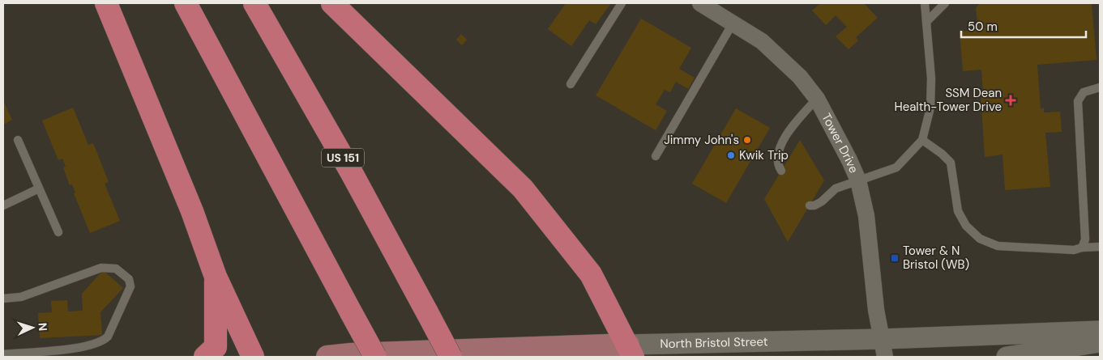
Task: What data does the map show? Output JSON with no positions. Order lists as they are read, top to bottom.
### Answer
{
  "streets": {
    "highway": ["US 151"],
    "main road": ["North Bristol Street"],
    "street": ["Tower Drive"]
  },
  "crossings": [
    ["Tower Drive", "North Bristol Street"]
  ],
  "places": {
    "health": ["SSM Dean Health-Tower Drive"],
    "other": ["Jimmy John's", "Kwik Trip"],
    "transit": ["Tower & N Bristol (WB)"]
  },
  "scale_bar": "50 m",
  "north": "right"
}
